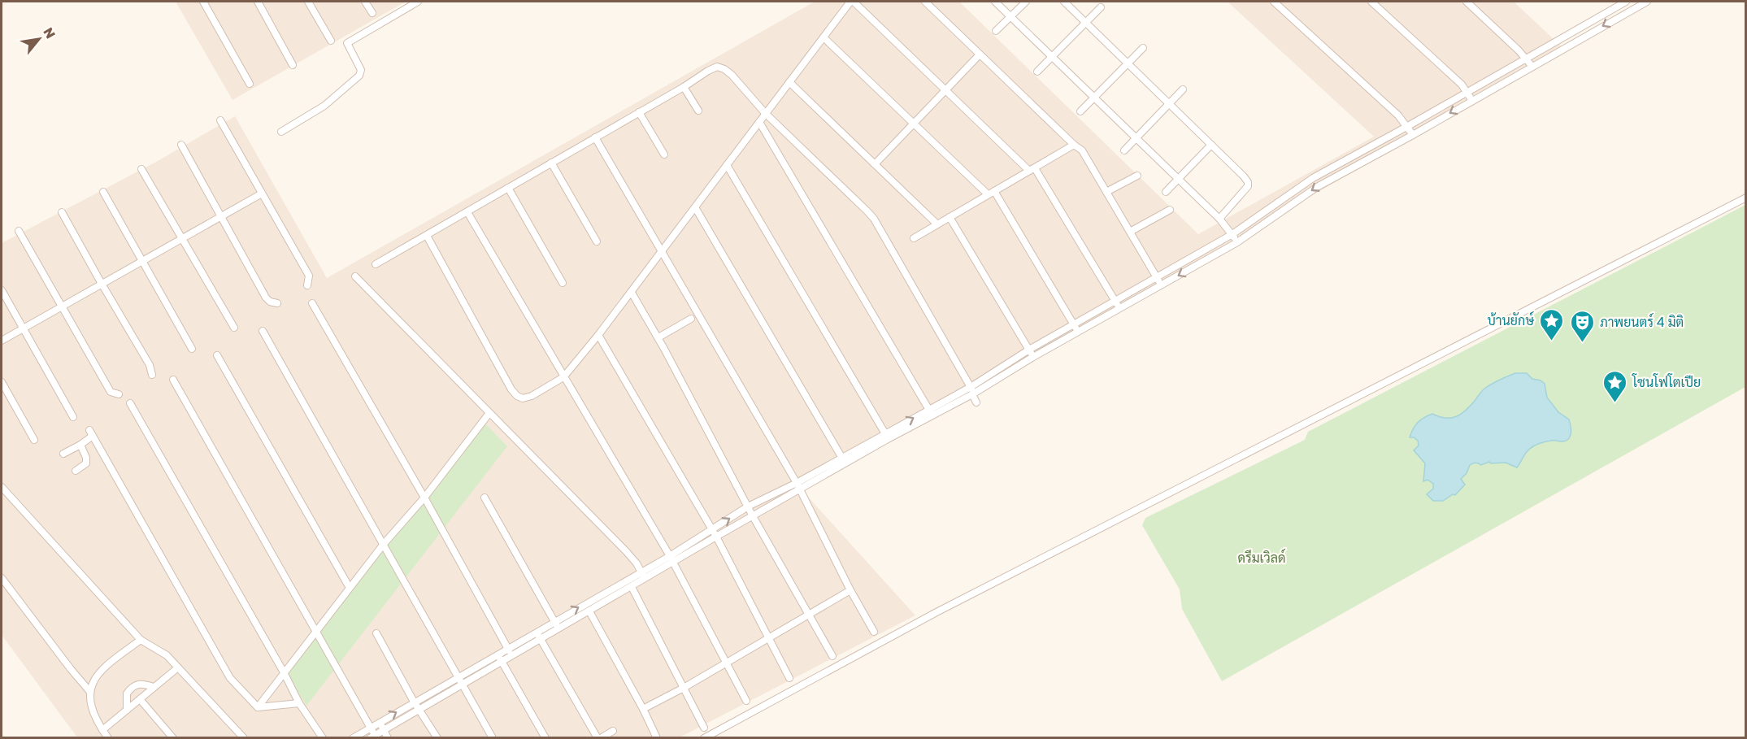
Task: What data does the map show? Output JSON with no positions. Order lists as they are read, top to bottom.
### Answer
{
  "parks": ["ดรีมเวิลด์"],
  "places": {
    "place": ["บ้านยักษ์", "โซนโฟโตเปีย"],
    "theatre": ["ภาพยนตร์ 4 มิติ"]
  },
  "north": "top right"
}
